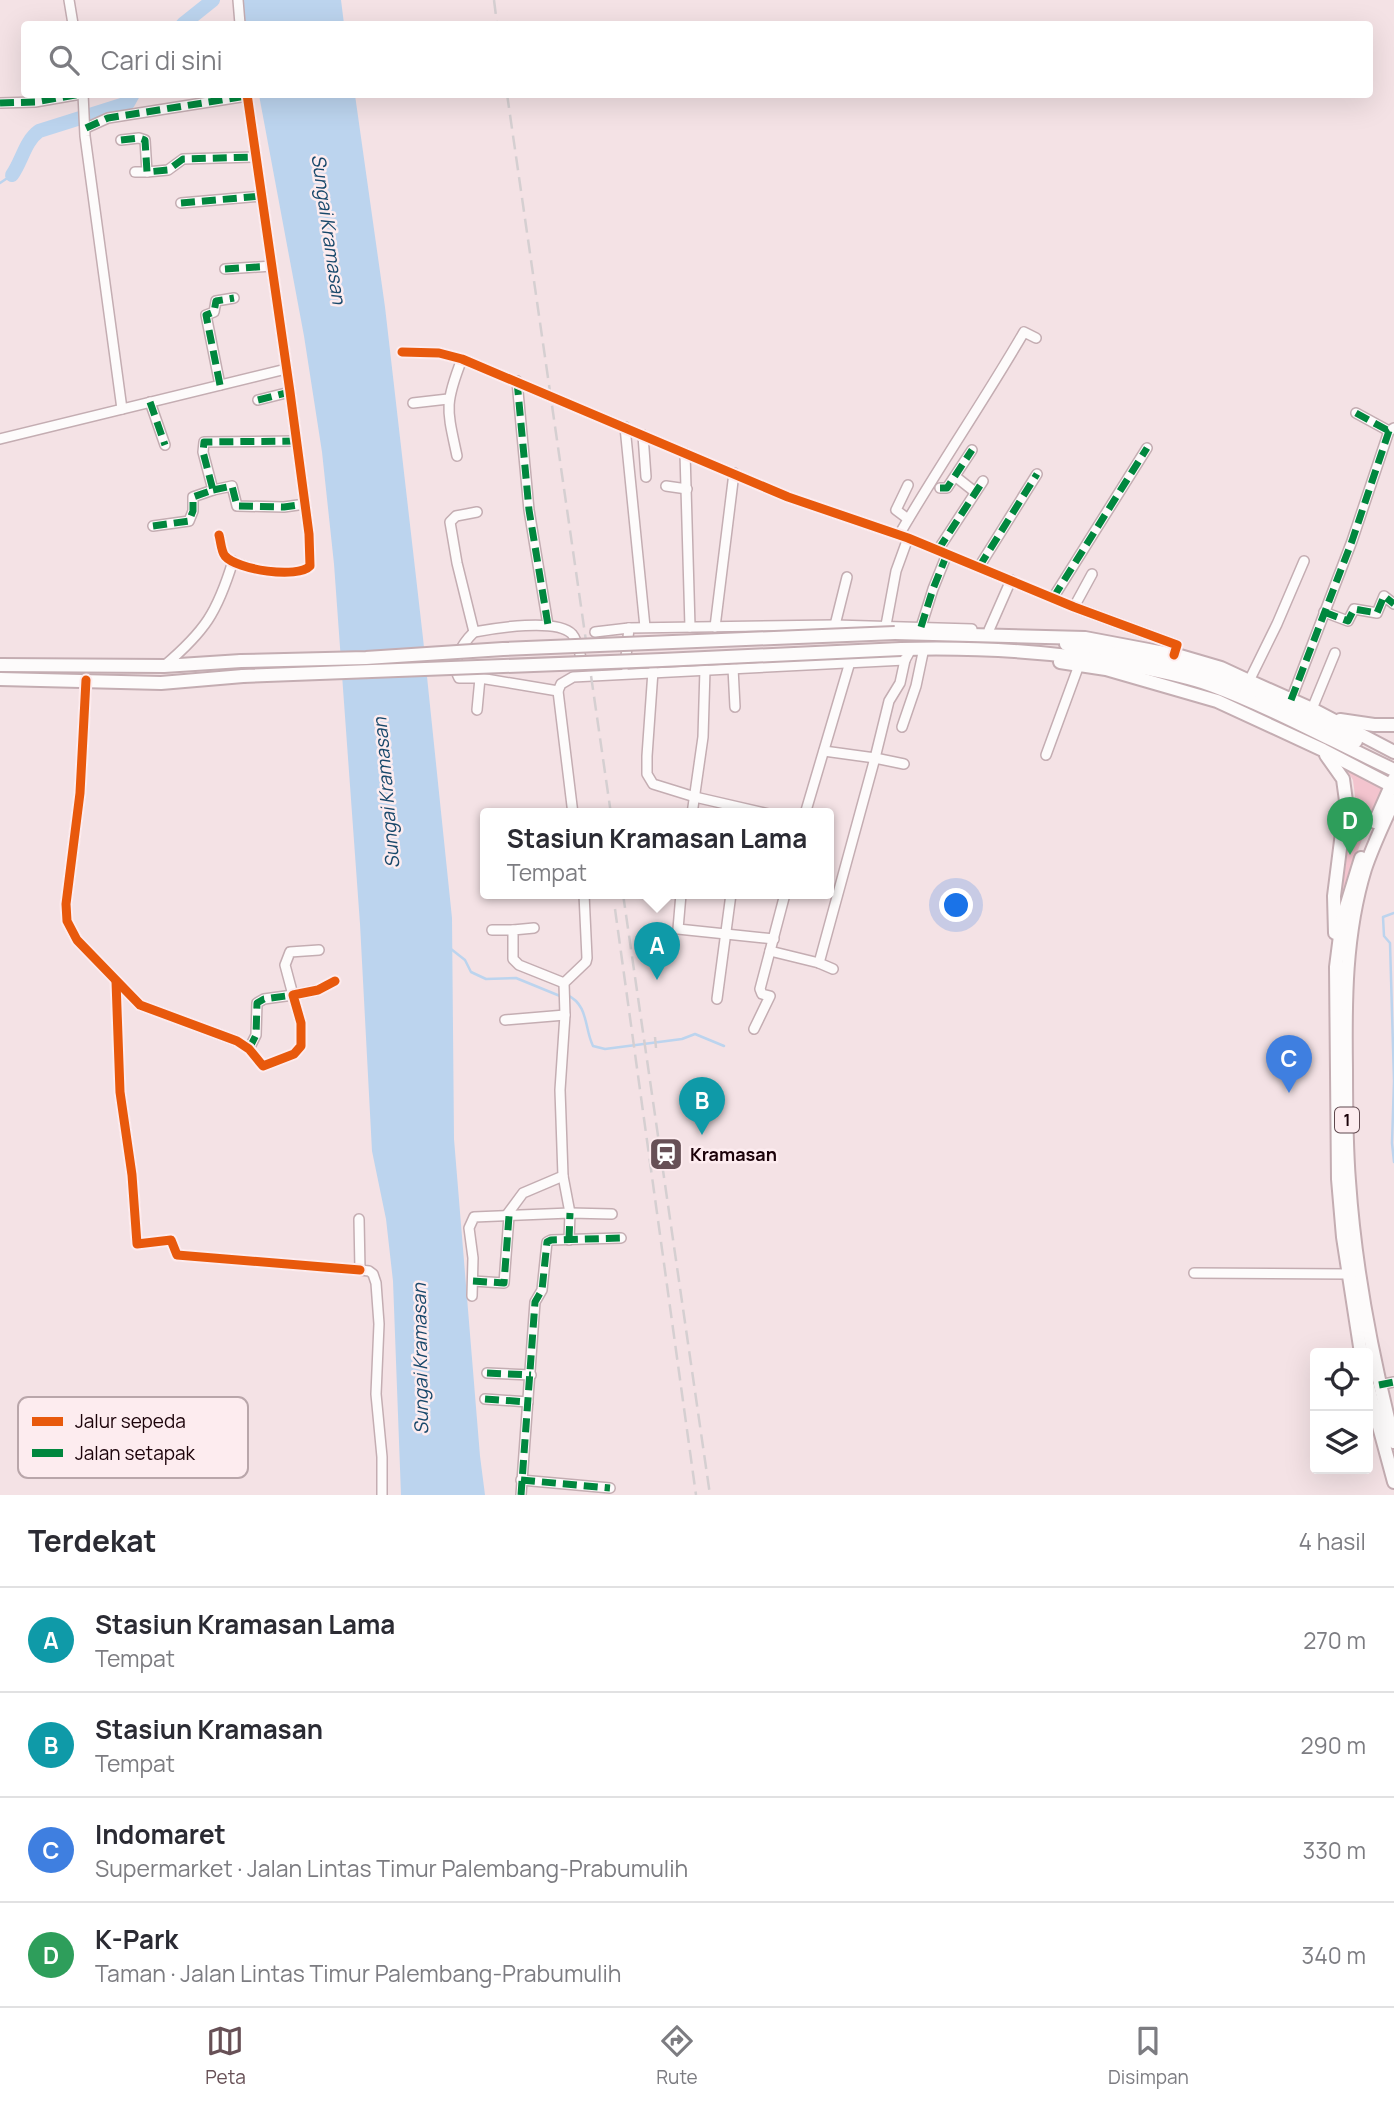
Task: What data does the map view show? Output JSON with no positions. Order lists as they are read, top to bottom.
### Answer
{
  "streets": {
    "highway": ["1"]
  },
  "water": ["Sungai Kramasan"],
  "places": {
    "station": ["Kramasan"]
  },
  "legend": ["Jalur sepeda", "Jalan setapak"],
  "page": {
    "search": "Cari di sini",
    "pins": [
      "D",
      "A",
      "C",
      "B"
    ],
    "popup": ["Stasiun Kramasan Lama", "Tempat"],
    "heading": ["Terdekat", "4 hasil"],
    "list": [
      {
        "mark": "A",
        "name": "Stasiun Kramasan Lama",
        "note": "Tempat",
        "value": "270 m"
      },
      {
        "mark": "B",
        "name": "Stasiun Kramasan",
        "note": "Tempat",
        "value": "290 m"
      },
      {
        "mark": "C",
        "name": "Indomaret",
        "note": "Supermarket · Jalan Lintas Timur Palembang-Prabumulih",
        "value": "330 m"
      },
      {
        "mark": "D",
        "name": "K-Park",
        "note": "Taman · Jalan Lintas Timur Palembang-Prabumulih",
        "value": "340 m"
      }
    ],
    "nav": ["Peta", "Rute", "Disimpan"]
  }
}
